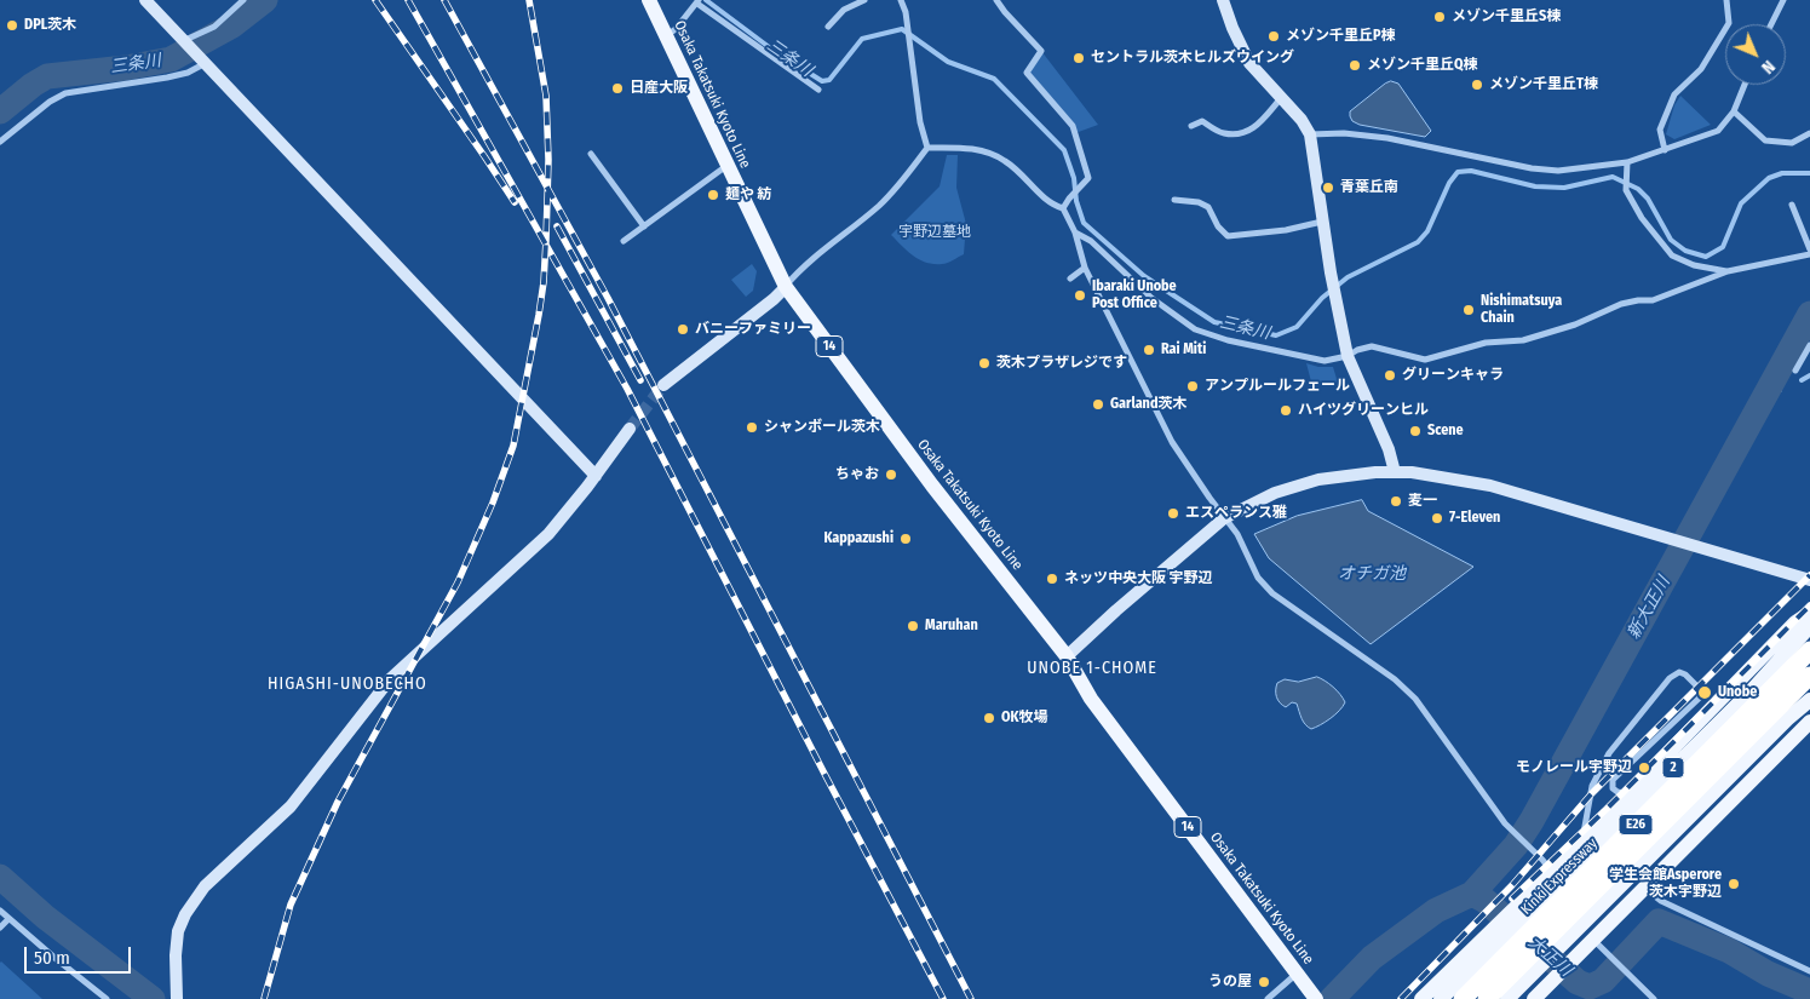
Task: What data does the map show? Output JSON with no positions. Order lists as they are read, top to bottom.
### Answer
{
  "streets": {
    "highway": ["E26", "Kinki Expressway"],
    "main road": ["Osaka Takatsuki Kyoto Line", "14", "2"]
  },
  "districts": ["UNOBE 1-CHOME", "HIGASHI-UNOBECHO"],
  "water": [
    "三条川",
    "オチガ池",
    "新大正川",
    "大正川"
  ],
  "parks": ["宇野辺墓地"],
  "places": [
    "メゾン千里丘S棟",
    "DPL茨木",
    "メゾン千里丘P棟",
    "セントラル茨木ヒルズウイング",
    "メゾン千里丘Q棟",
    "メゾン千里丘T棟",
    "日産大阪",
    "青葉丘南",
    "麺や 紡",
    "Ibaraki Unobe Post Office",
    "Nishimatsuya Chain",
    "バニーファミリー",
    "Rai Miti",
    "茨木プラザレジです",
    "グリーンキャラ",
    "アンプルールフェール",
    "Garland茨木",
    "ハイツグリーンヒル",
    "シャンボール茨木",
    "Scene",
    "ちゃお",
    "麦一",
    "エスペランス雅",
    "7-Eleven",
    "Kappazushi",
    "ネッツ中央大阪 宇野辺",
    "Maruhan",
    "Unobe",
    "OK牧場",
    "モノレール宇野辺",
    "学生会館Asperore 茨木宇野辺",
    "うの屋"
  ],
  "scale_bar": "50 m",
  "north": "bottom right"
}
